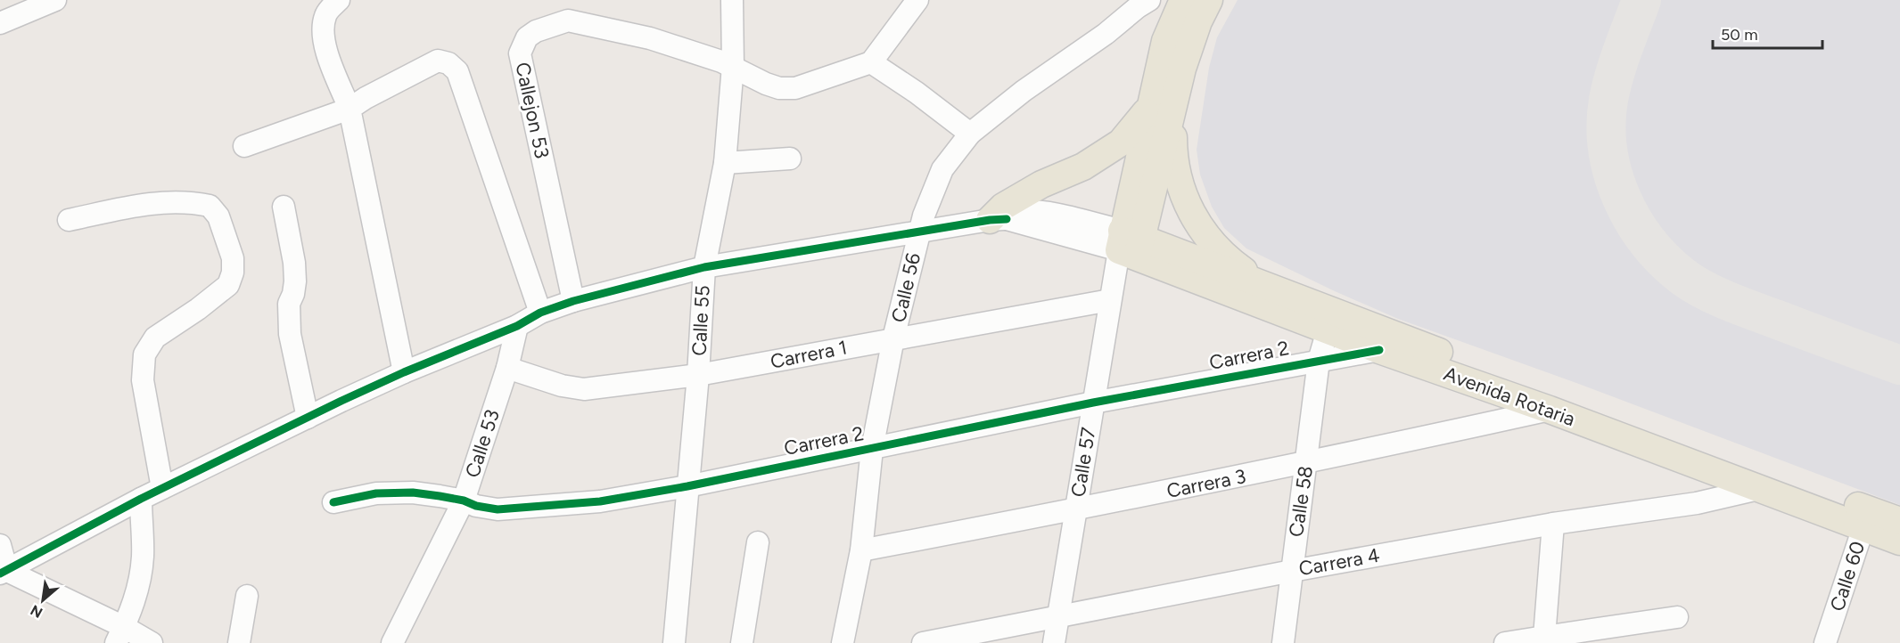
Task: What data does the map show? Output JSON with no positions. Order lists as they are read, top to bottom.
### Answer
{
  "streets": {
    "main road": ["Avenida Rotaria"],
    "street": [
      "Callejon 53",
      "Calle 56",
      "Calle 55",
      "Carrera 1",
      "Carrera 2",
      "Calle 53",
      "Calle 57",
      "Carrera 3",
      "Calle 58",
      "Carrera 4",
      "Calle 60"
    ]
  },
  "crossings": [
    ["Callejon 53", "Calle 55"],
    ["Calle 56", "Carrera 1"],
    ["Calle 56", "Carrera 2"],
    ["Calle 56", "Carrera 3"],
    ["Calle 55", "Carrera 1"],
    ["Calle 55", "Carrera 2"],
    ["Carrera 1", "Calle 53"],
    ["Carrera 1", "Calle 57"],
    ["Carrera 2", "Avenida Rotaria"],
    ["Carrera 2", "Calle 53"],
    ["Carrera 2", "Calle 57"],
    ["Carrera 2", "Calle 58"],
    ["Avenida Rotaria", "Calle 57"],
    ["Avenida Rotaria", "Carrera 3"],
    ["Avenida Rotaria", "Calle 58"],
    ["Avenida Rotaria", "Carrera 4"],
    ["Avenida Rotaria", "Calle 60"],
    ["Calle 57", "Carrera 3"],
    ["Calle 57", "Carrera 4"],
    ["Carrera 3", "Calle 58"],
    ["Calle 58", "Carrera 4"]
  ],
  "scale_bar": "50 m",
  "north": "bottom left"
}
